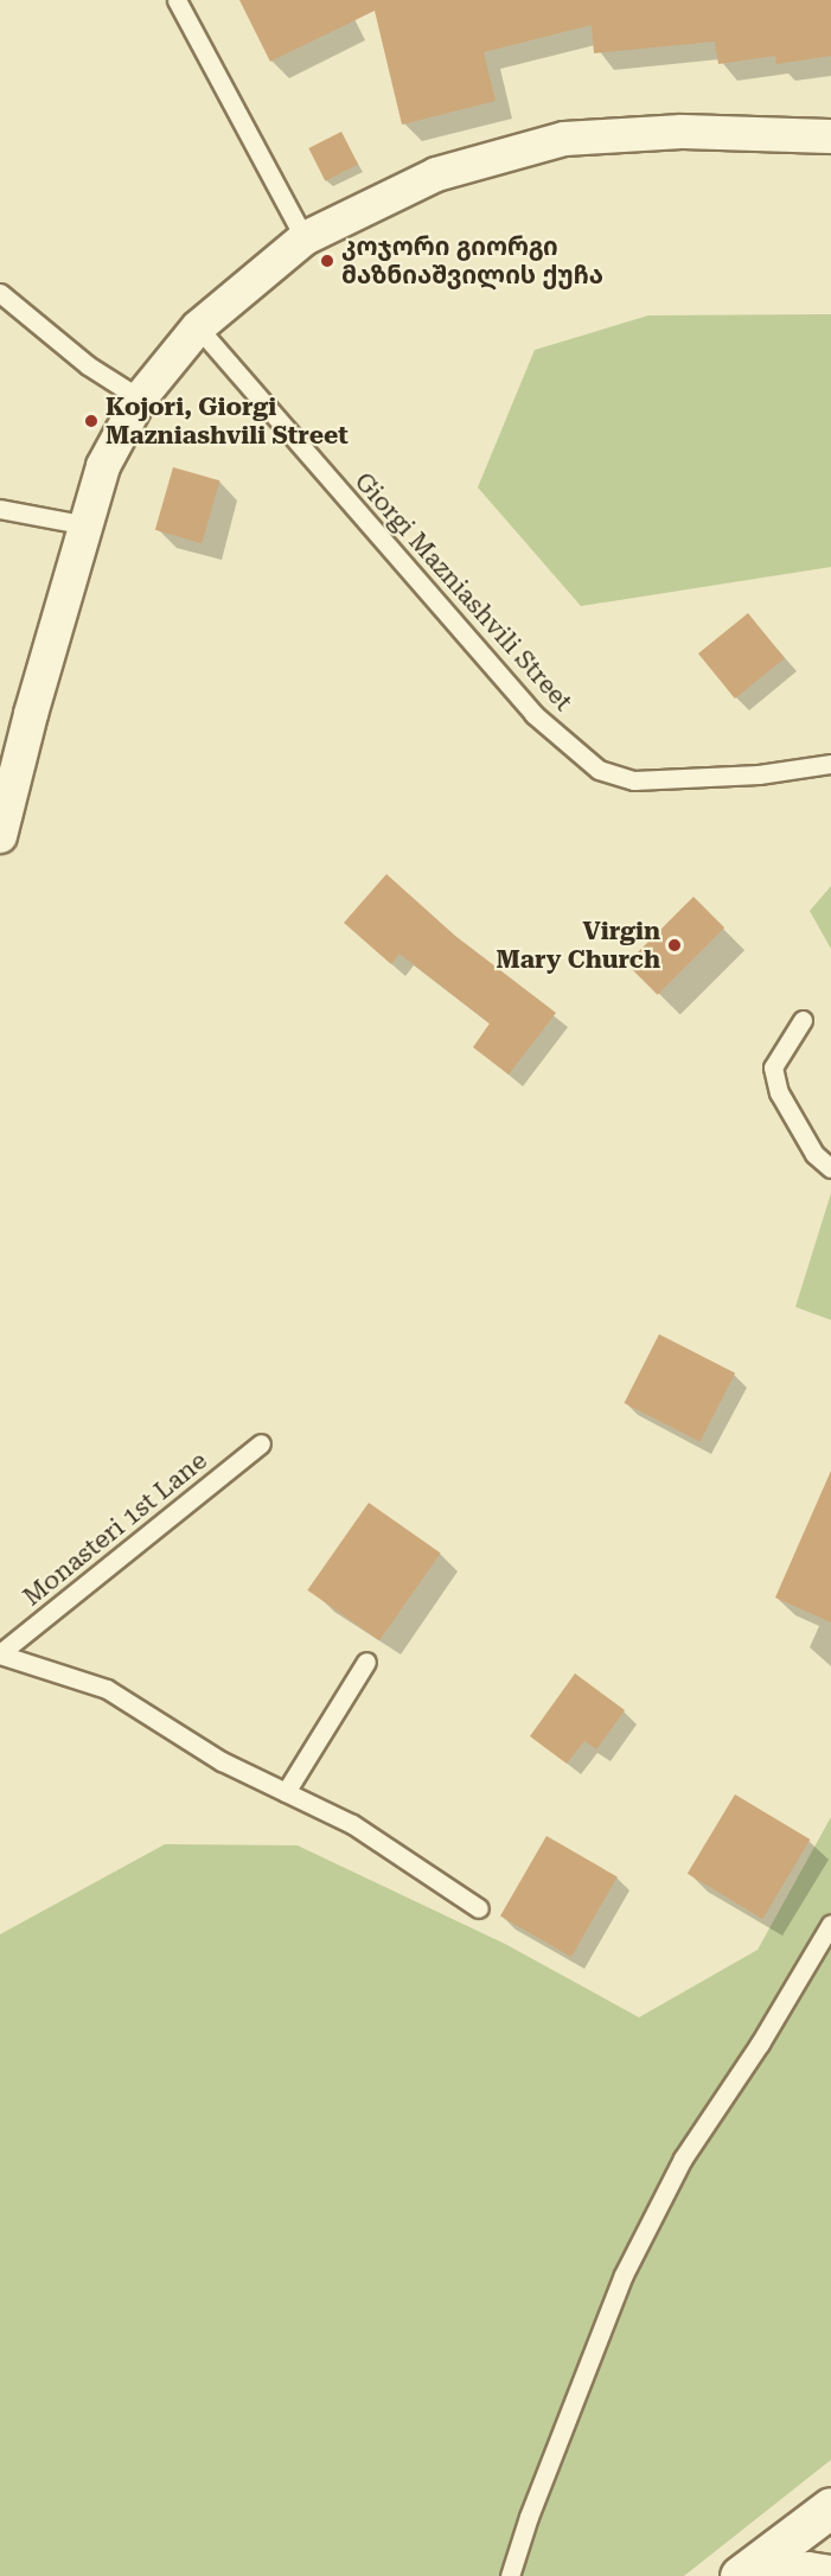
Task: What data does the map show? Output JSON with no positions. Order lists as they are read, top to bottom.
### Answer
{
  "streets": {
    "lane": ["Giorgi Mazniashvili Street", "Monasteri 1st Lane"]
  },
  "places": ["კოჯორი გიორგი მაზნიაშვილის ქუჩა", "Kojori, Giorgi Mazniashvili Street", "Virgin Mary Church"]
}
